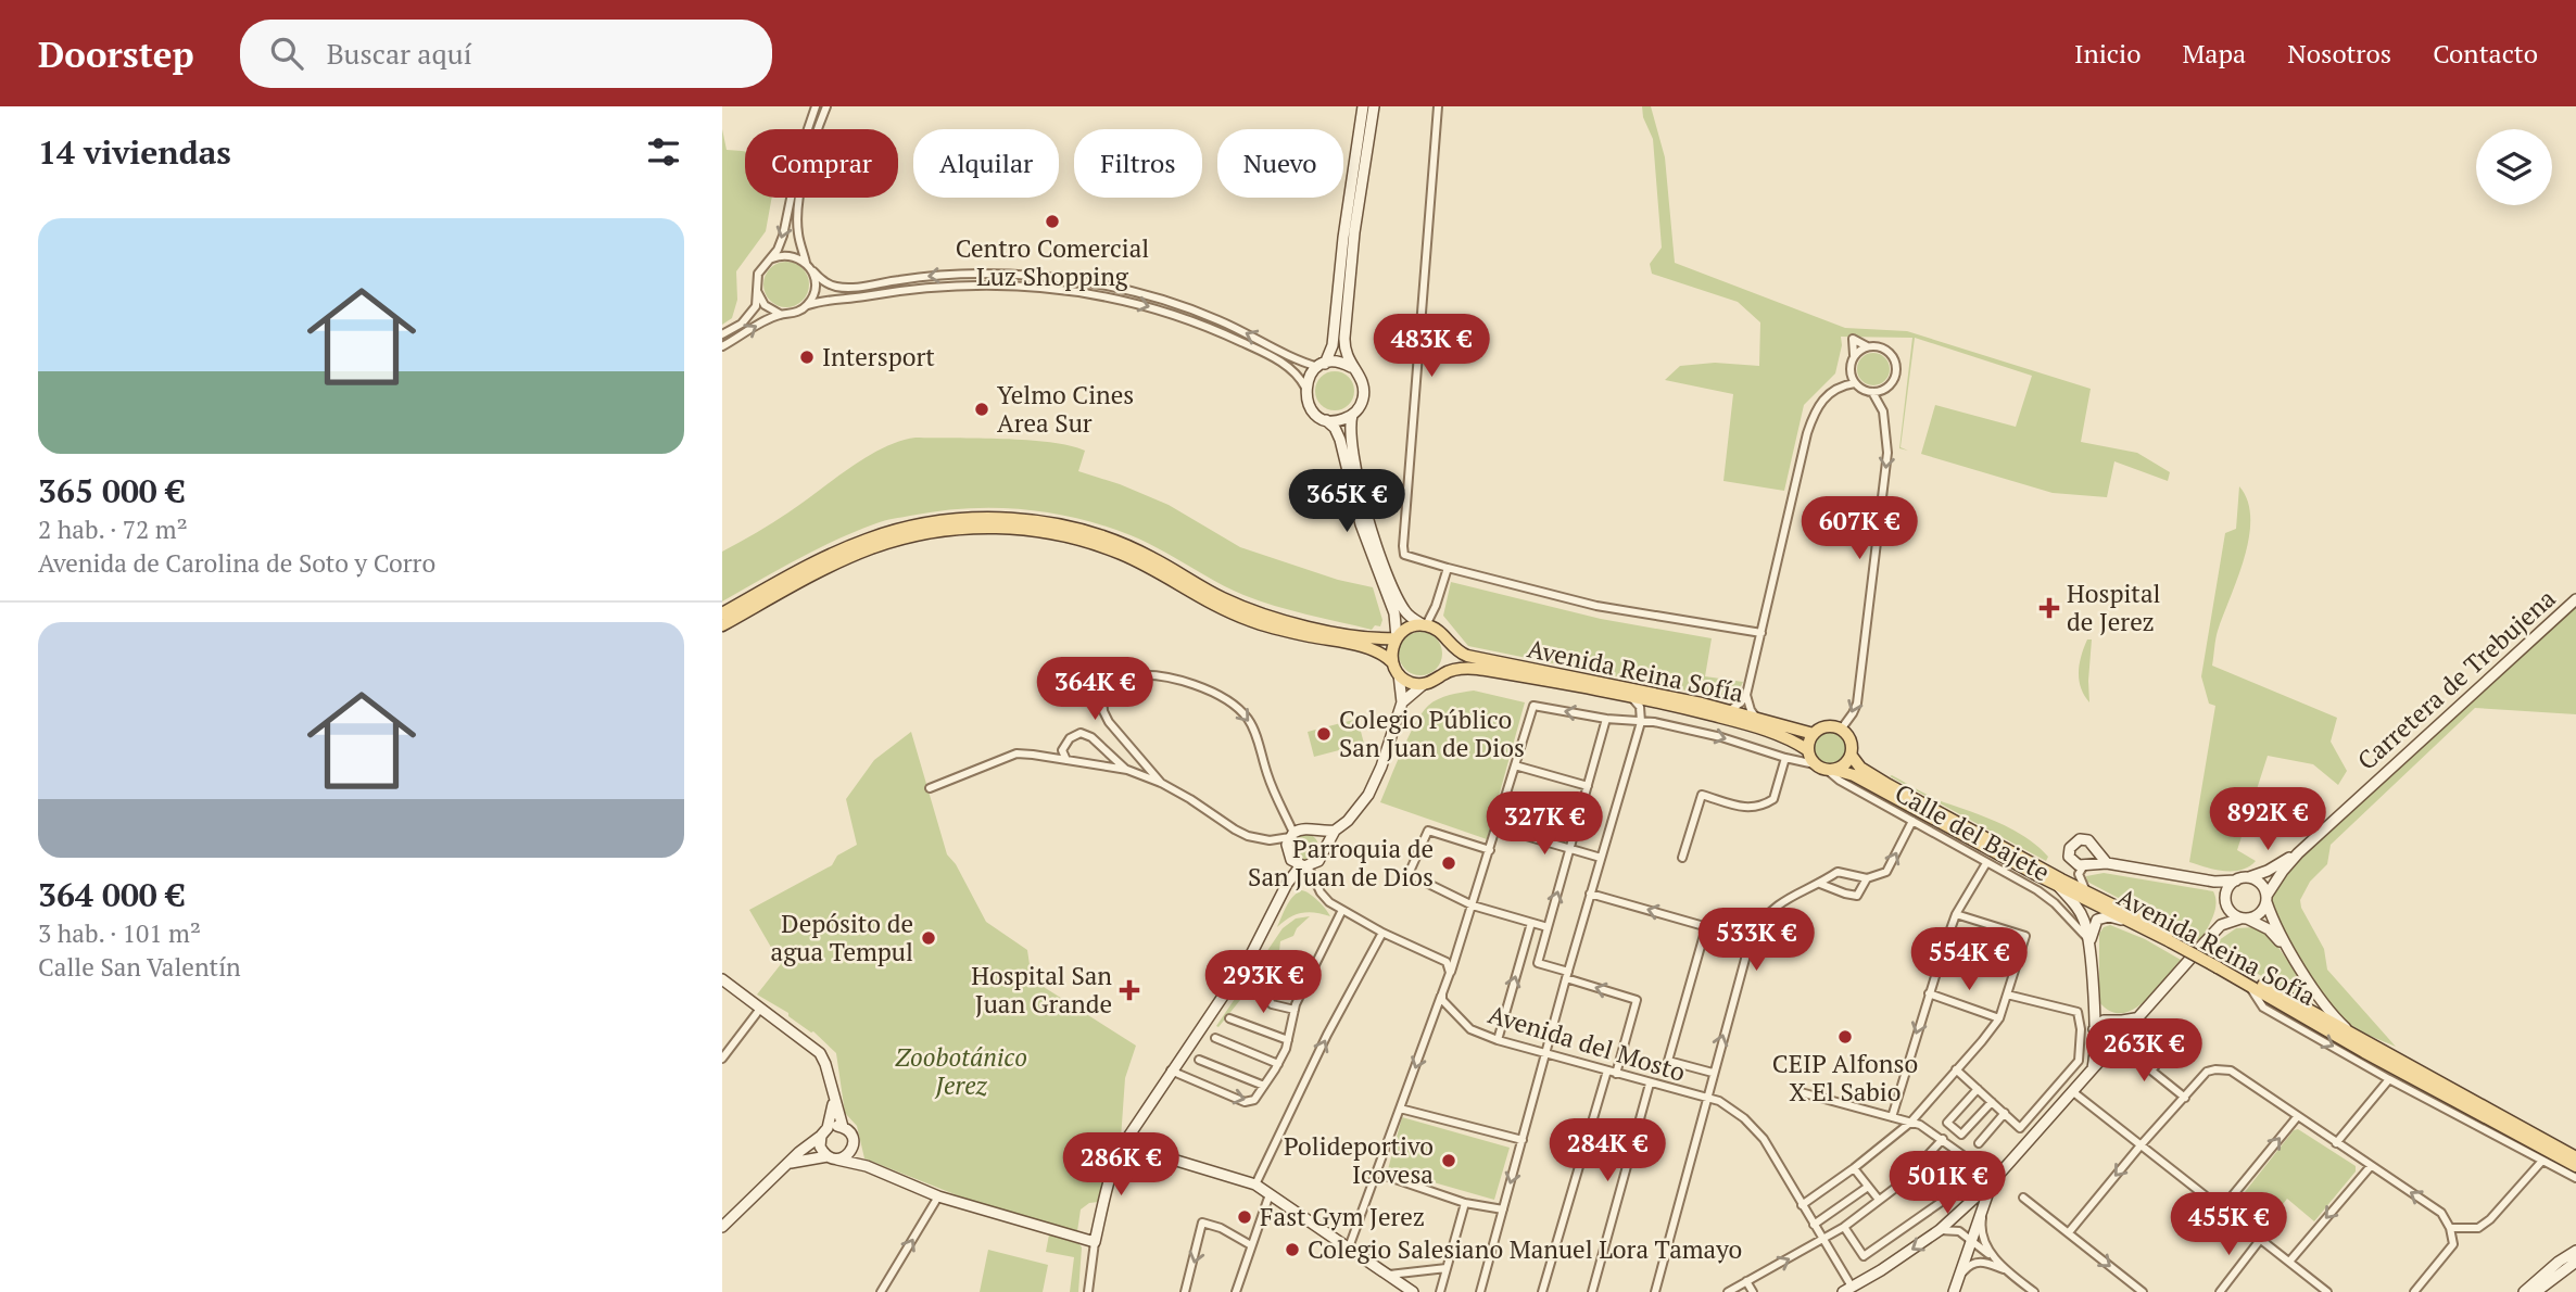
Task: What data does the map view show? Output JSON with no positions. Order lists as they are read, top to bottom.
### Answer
{
  "streets": {
    "main road": ["Avenida Reina Sofía", "Carretera de Trebujena"],
    "street": ["Calle del Bajete", "Avenida del Mosto"]
  },
  "crossings": [
    ["Avenida Reina Sofía", "Calle del Bajete"]
  ],
  "parks": ["Zoobotánico Jerez"],
  "places": {
    "other": [
      "Centro Comercial Luz Shopping",
      "Intersport",
      "Yelmo Cines Area Sur",
      "Colegio Público San Juan de Dios",
      "Parroquia de San Juan de Dios",
      "Depósito de agua Tempul",
      "CEIP Alfonso X El Sabio",
      "Polideportivo Icovesa",
      "Fast Gym Jerez",
      "Colegio Salesiano Manuel Lora Tamayo"
    ],
    "health": ["Hospital de Jerez", "Hospital San Juan Grande"]
  },
  "page": {
    "header": "Doorstep",
    "search": "Buscar aquí",
    "nav": [
      "Inicio",
      "Mapa",
      "Nosotros",
      "Contacto"
    ],
    "heading": "14 viviendas",
    "chip": [
      "Comprar",
      "Alquilar",
      "Filtros",
      "Nuevo"
    ],
    "list": [
      {
        "name": "365 000 €",
        "note": "2 hab. · 72 m² · Avenida de Carolina de Soto y Corro"
      },
      {
        "name": "364 000 €",
        "note": "3 hab. · 101 m² · Calle San Valentín"
      }
    ],
    "price": [
      "483K €",
      "365K €",
      "607K €",
      "364K €",
      "892K €",
      "327K €",
      "533K €",
      "554K €",
      "293K €",
      "263K €",
      "284K €",
      "286K €",
      "501K €",
      "455K €"
    ]
  }
}
